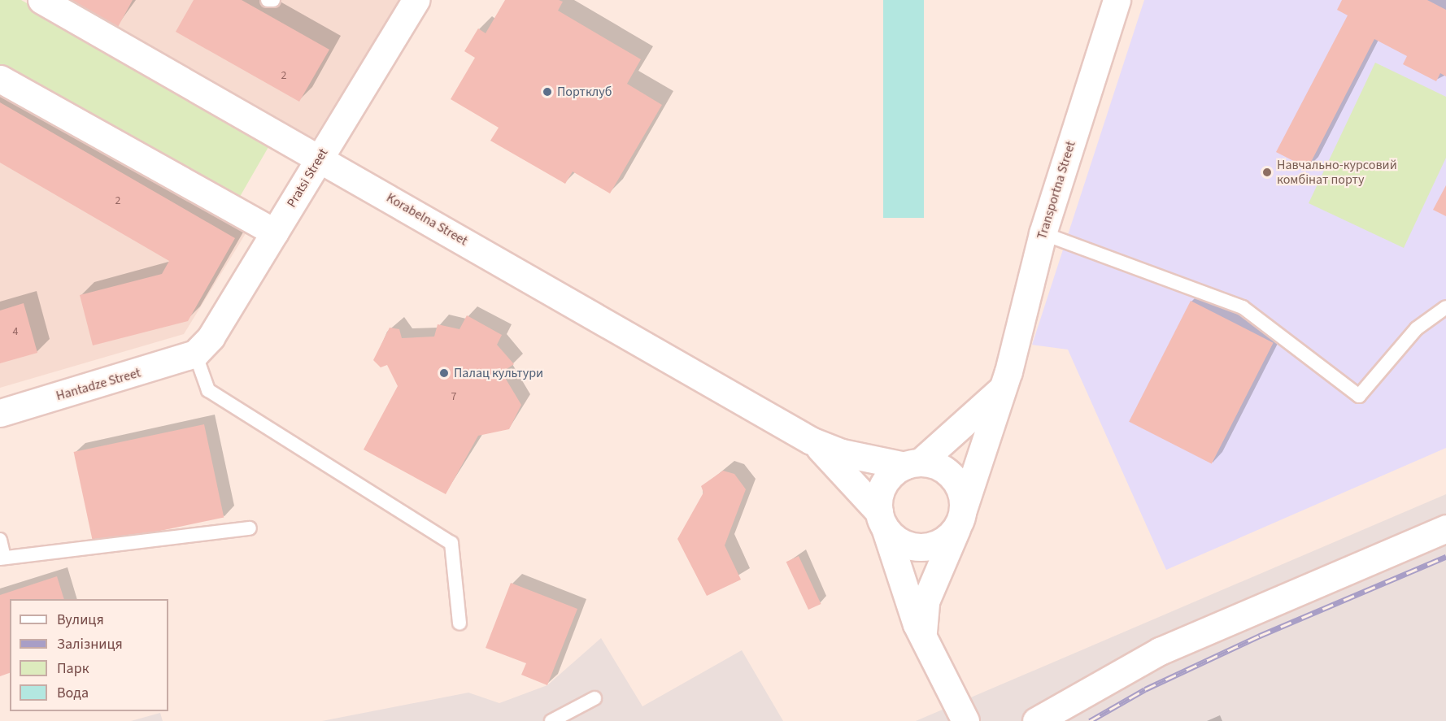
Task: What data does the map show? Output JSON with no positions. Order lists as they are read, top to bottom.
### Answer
{
  "streets": {
    "street": [
      "Pratsi Street",
      "Transportna Street",
      "Korabelna Street",
      "Hantadze Street"
    ]
  },
  "crossings": [
    ["Pratsi Street", "Korabelna Street"],
    ["Pratsi Street", "Hantadze Street"]
  ],
  "places": ["Портклуб", "Навчально-курсовий комбінат порту", "Палац культури"],
  "house_numbers": [
    "2",
    "2",
    "4",
    "7"
  ],
  "legend": [
    "Вулиця",
    "Залізниця",
    "Парк",
    "Вода"
  ]
}
